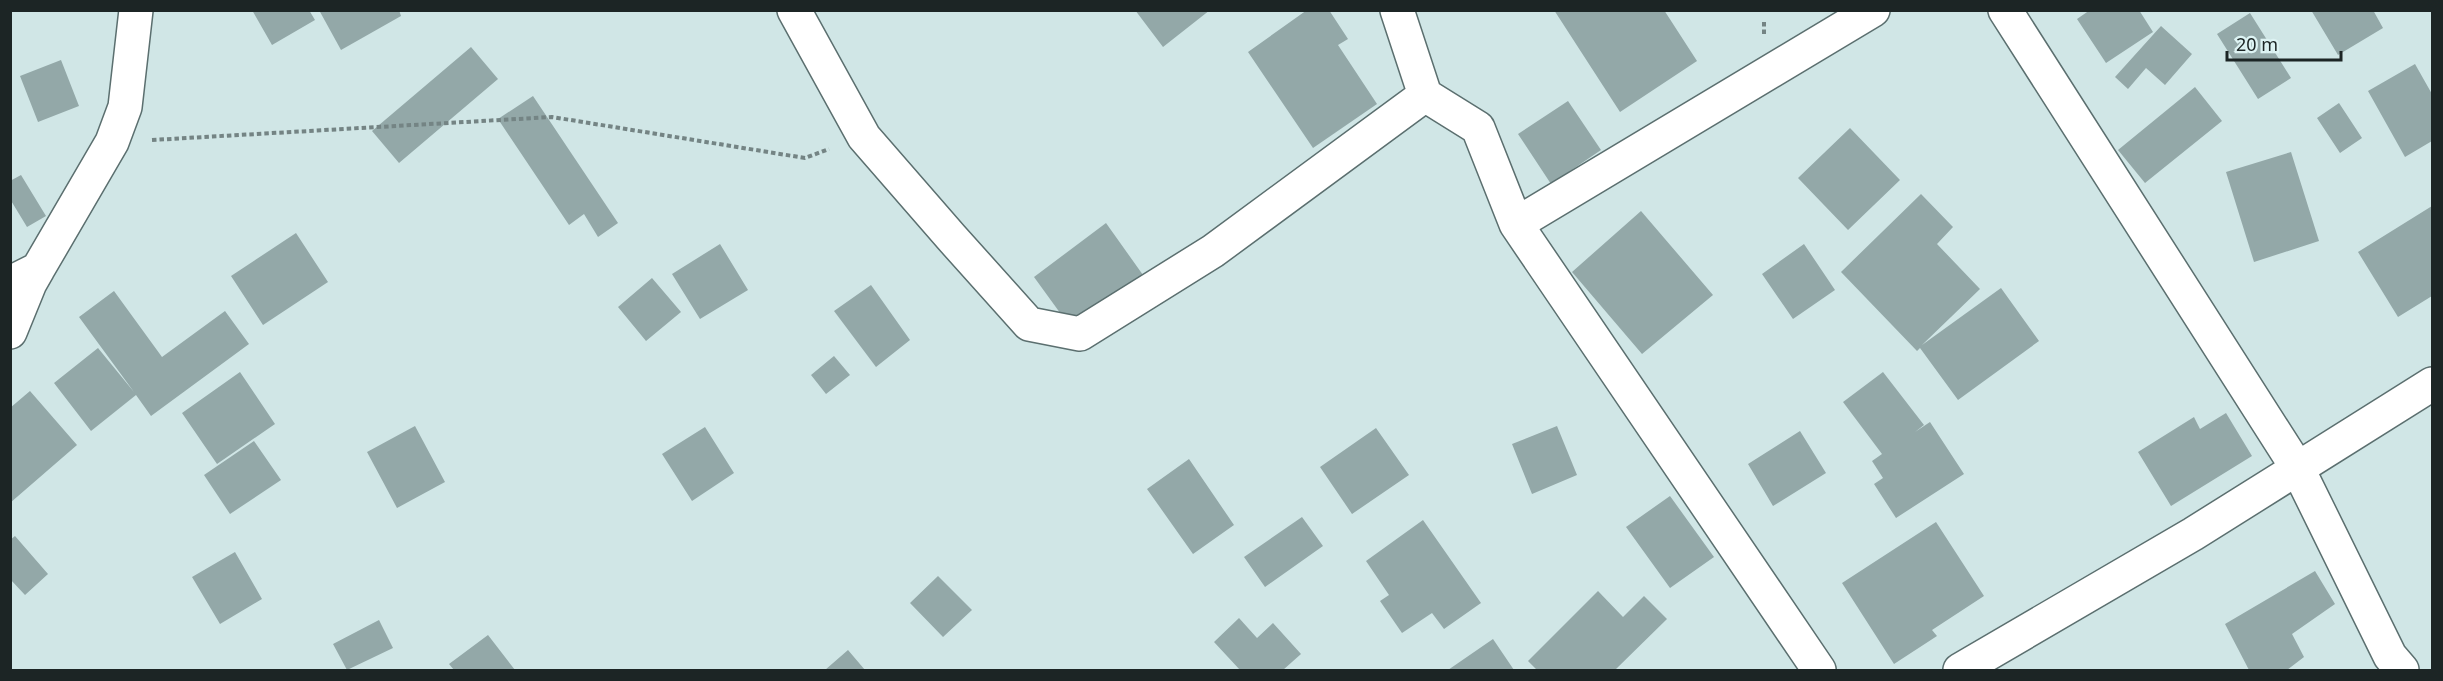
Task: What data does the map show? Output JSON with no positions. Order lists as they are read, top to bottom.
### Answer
{
  "scale_bar": "20 m"
}
